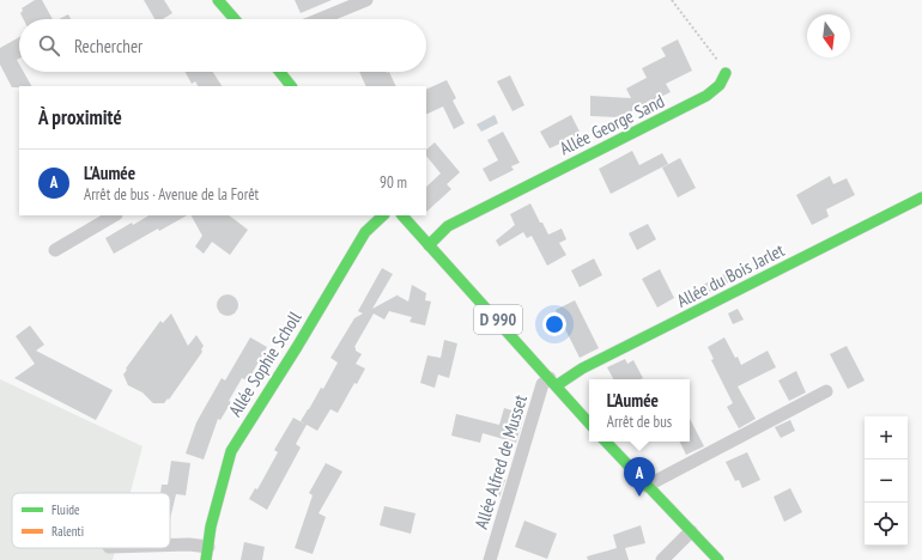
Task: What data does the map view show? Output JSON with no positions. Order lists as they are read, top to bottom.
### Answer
{
  "streets": {
    "street": [
      "Allée George Sand",
      "Allée du Bois Jarlet",
      "D 990",
      "Allée Sophie Scholl",
      "Allée Alfred de Musset"
    ]
  },
  "crossings": [
    ["Allée George Sand", "D 990"],
    ["Allée du Bois Jarlet", "D 990"],
    ["Allée du Bois Jarlet", "Allée Alfred de Musset"],
    ["D 990", "Allée Alfred de Musset"]
  ],
  "legend": ["Fluide", "Ralenti"],
  "north": "bottom",
  "page": {
    "search": "Rechercher",
    "heading": "À proximité",
    "list": [
      {
        "mark": "A",
        "name": "L'Aumée",
        "note": "Arrêt de bus · Avenue de la Forêt",
        "value": "90 m"
      }
    ],
    "popup": ["L'Aumée", "Arrêt de bus"],
    "map_buttons": ["+", "−"],
    "pins": "A"
  }
}
